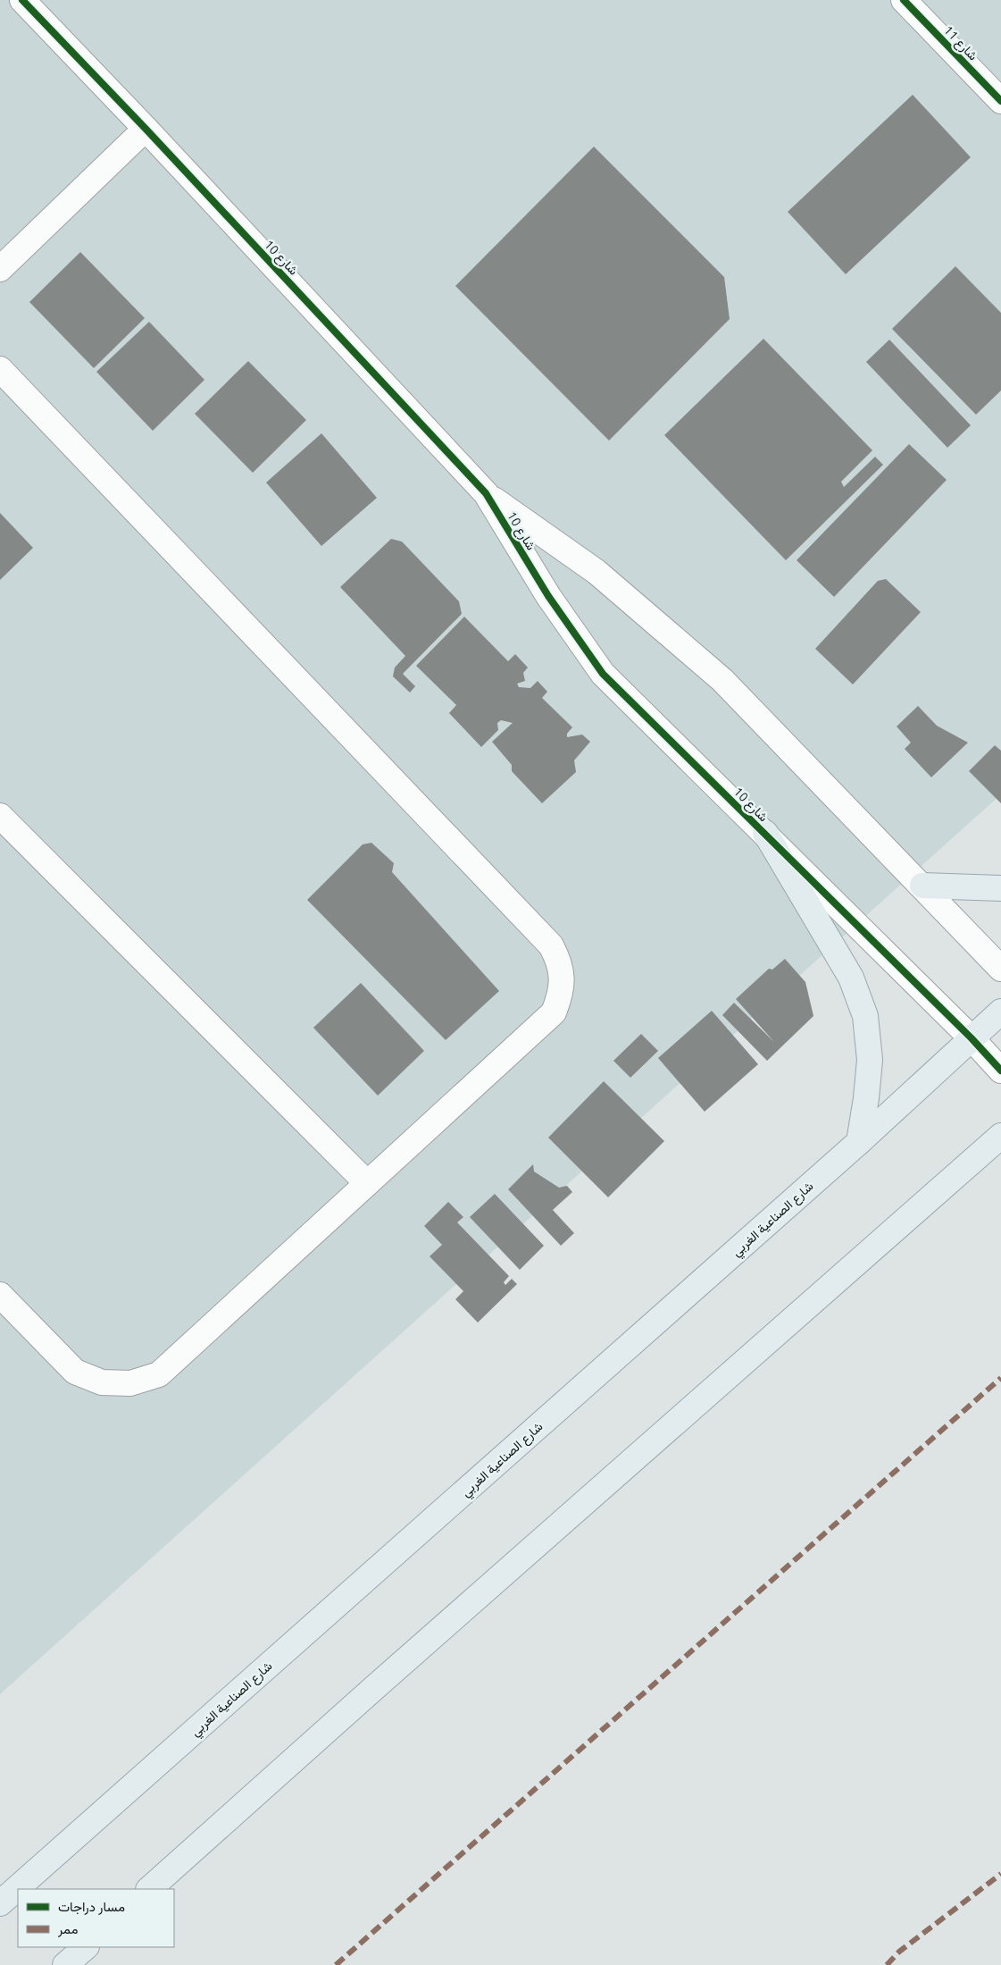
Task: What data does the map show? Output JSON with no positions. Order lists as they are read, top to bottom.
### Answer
{
  "streets": {
    "main road": ["شارع الصناعية الغربي"],
    "street": ["شارع 11", "شارع 10"]
  },
  "crossings": [
    ["شارع 10", "شارع الصناعية الغربي"]
  ],
  "legend": ["مسار دراجات", "ممر"]
}
